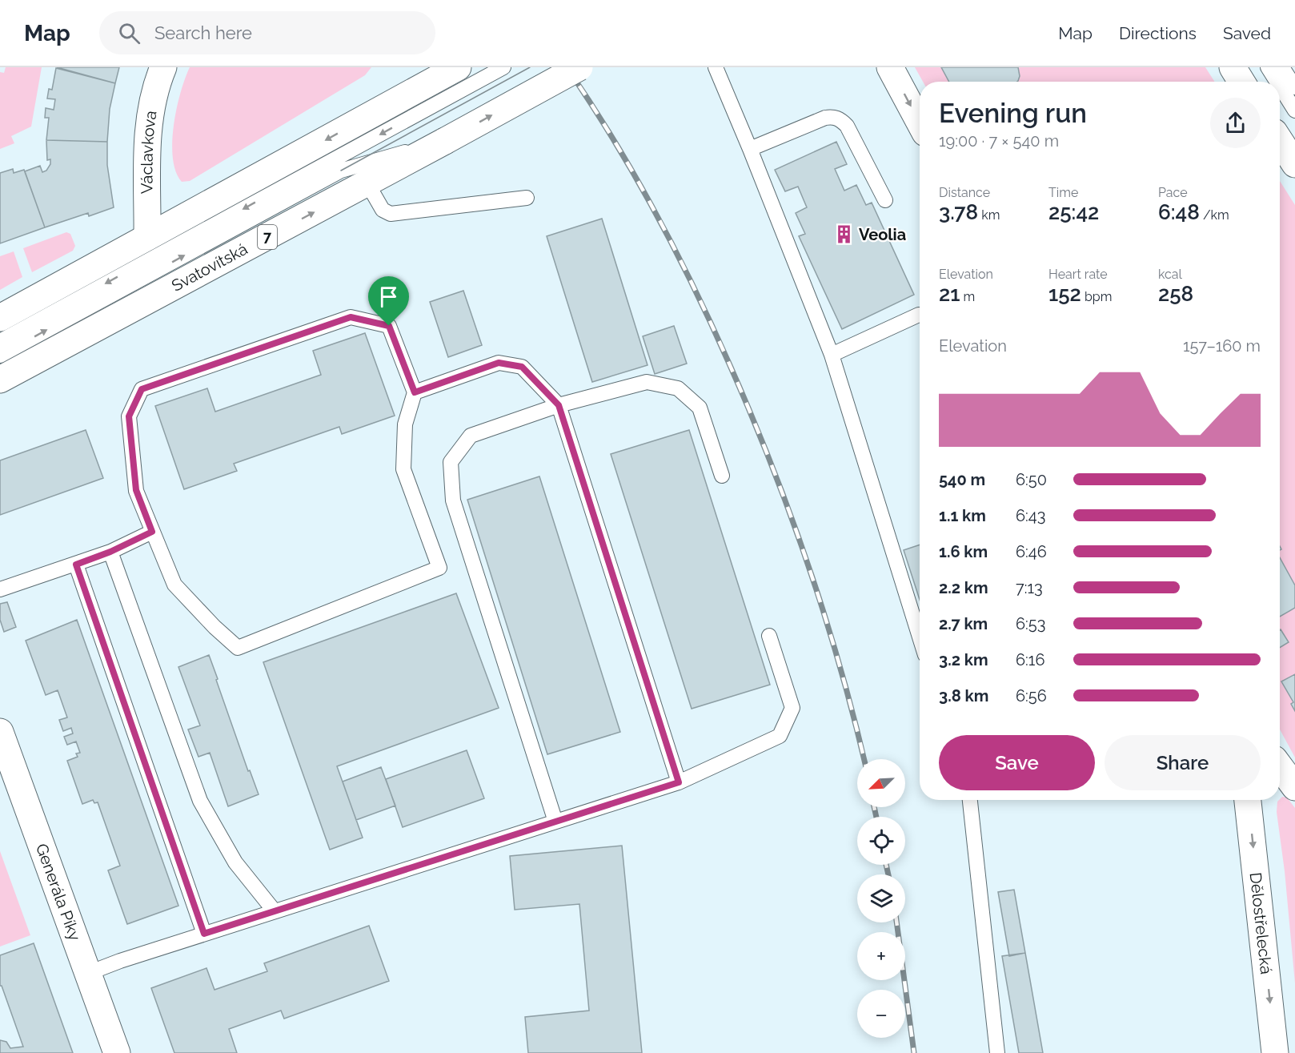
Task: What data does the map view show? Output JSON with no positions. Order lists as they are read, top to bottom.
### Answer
{
  "streets": {
    "main road": [
      "Václavkova",
      "7",
      "Svatovítská",
      "Generála Píky",
      "Dělostřelecká"
    ]
  },
  "crossings": [
    ["7", "Svatovítská"]
  ],
  "one_way": ["Dělostřelecká"],
  "places": {
    "building": ["Veolia"]
  },
  "north": "bottom left",
  "page": {
    "header": "Map",
    "search": "Search here",
    "nav": ["Map", "Directions", "Saved"],
    "heading": ["Evening run", "19:00 · 7 × 540 m"],
    "stats": [
      ["Distance", "3.78 km"],
      ["Time", "25:42"],
      ["Pace", "6:48 /km"],
      ["Elevation", "21 m"],
      ["Heart rate", "152 bpm"],
      ["kcal", "258"]
    ],
    "chart": ["Elevation", "157–160 m"],
    "list": [
      {
        "name": "540 m",
        "note": "6:50"
      },
      {
        "name": "1.1 km",
        "note": "6:43"
      },
      {
        "name": "1.6 km",
        "note": "6:46"
      },
      {
        "name": "2.2 km",
        "note": "7:13"
      },
      {
        "name": "2.7 km",
        "note": "6:53"
      },
      {
        "name": "3.2 km",
        "note": "6:16"
      },
      {
        "name": "3.8 km",
        "note": "6:56"
      }
    ],
    "buttons": ["Save", "Share"],
    "map_buttons": ["+", "−"]
  }
}
